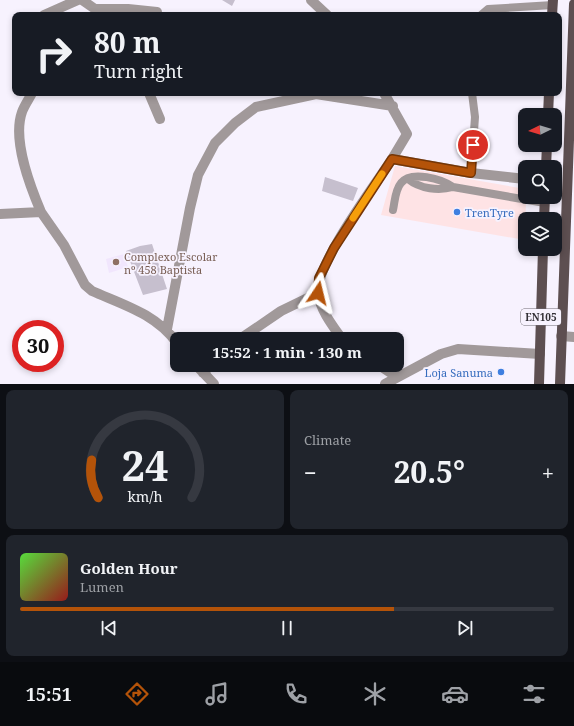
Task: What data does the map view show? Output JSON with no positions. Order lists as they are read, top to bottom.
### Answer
{
  "streets": {
    "main road": ["EN105"]
  },
  "places": ["TrenTyre", "Complexo Escolar nº 458 Baptista", "Loja Sanuma"],
  "north": "left",
  "page": {
    "turn": ["80 m", "Turn right"],
    "limit": "30",
    "trip": "15:52 · 1 min · 130 m",
    "tile": "Climate",
    "heat": ["−", "20.5°", "+"],
    "song": ["Golden Hour", "Lumen"],
    "tabs": "15:51",
    "gauge": ["24", "km/h"]
  }
}
